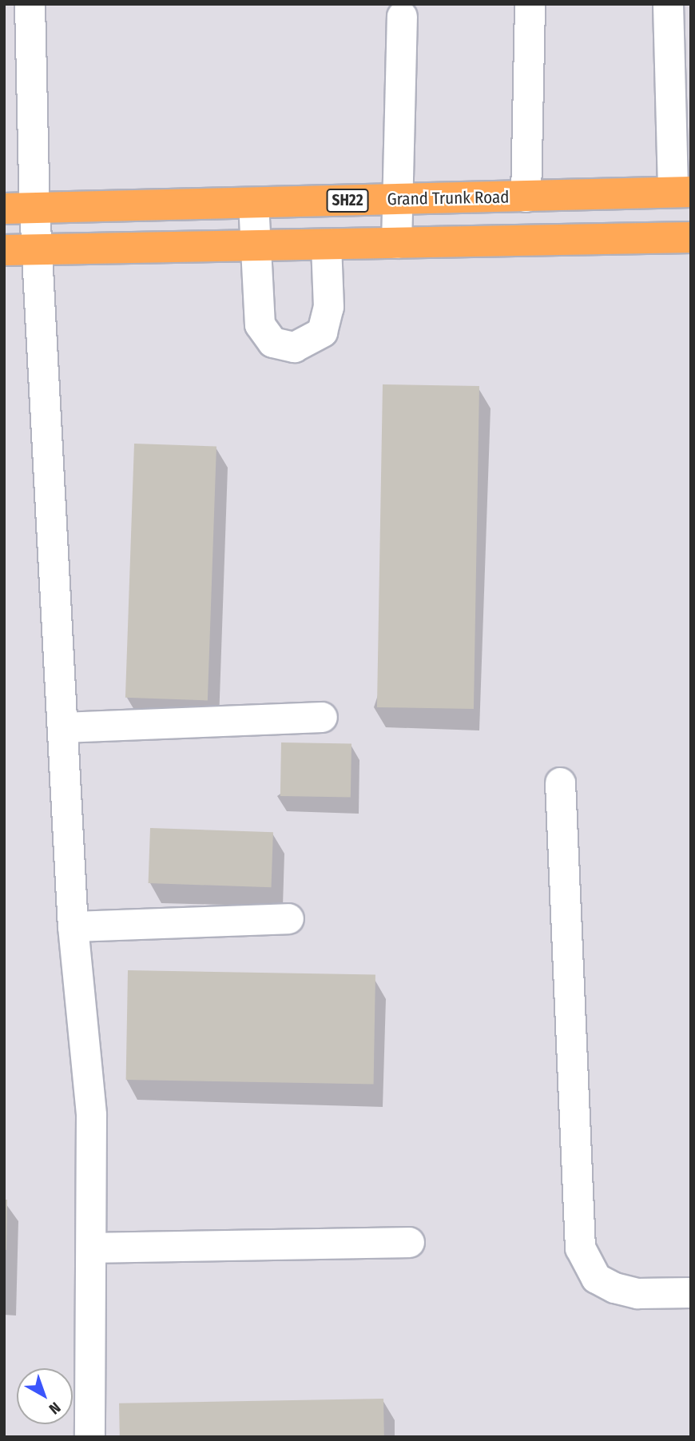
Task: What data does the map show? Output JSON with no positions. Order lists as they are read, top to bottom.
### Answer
{
  "streets": {
    "highway": ["Grand Trunk Road", "SH22"]
  },
  "north": "bottom right"
}
